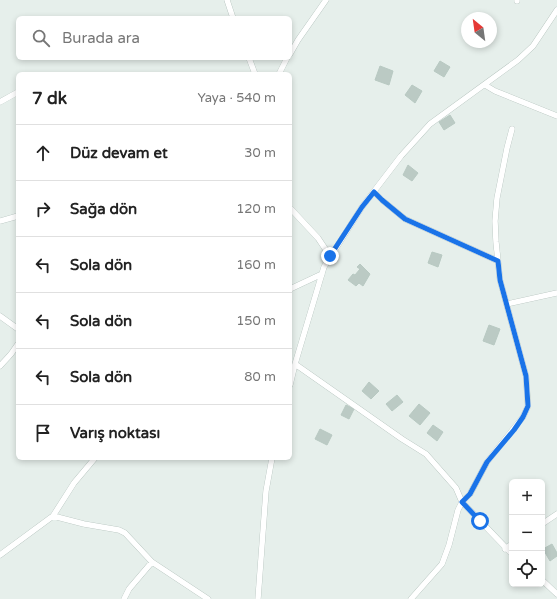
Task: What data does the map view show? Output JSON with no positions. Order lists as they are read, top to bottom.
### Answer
{
  "north": "top left",
  "page": {
    "search": "Burada ara",
    "heading": ["7 dk", "Yaya · 540 m"],
    "list": [
      ["Düz devam et", "30 m"],
      ["Sağa dön", "120 m"],
      ["Sola dön", "160 m"],
      ["Sola dön", "150 m"],
      ["Sola dön", "80 m"],
      "Varış noktası"
    ],
    "map_buttons": ["+", "−"]
  }
}
